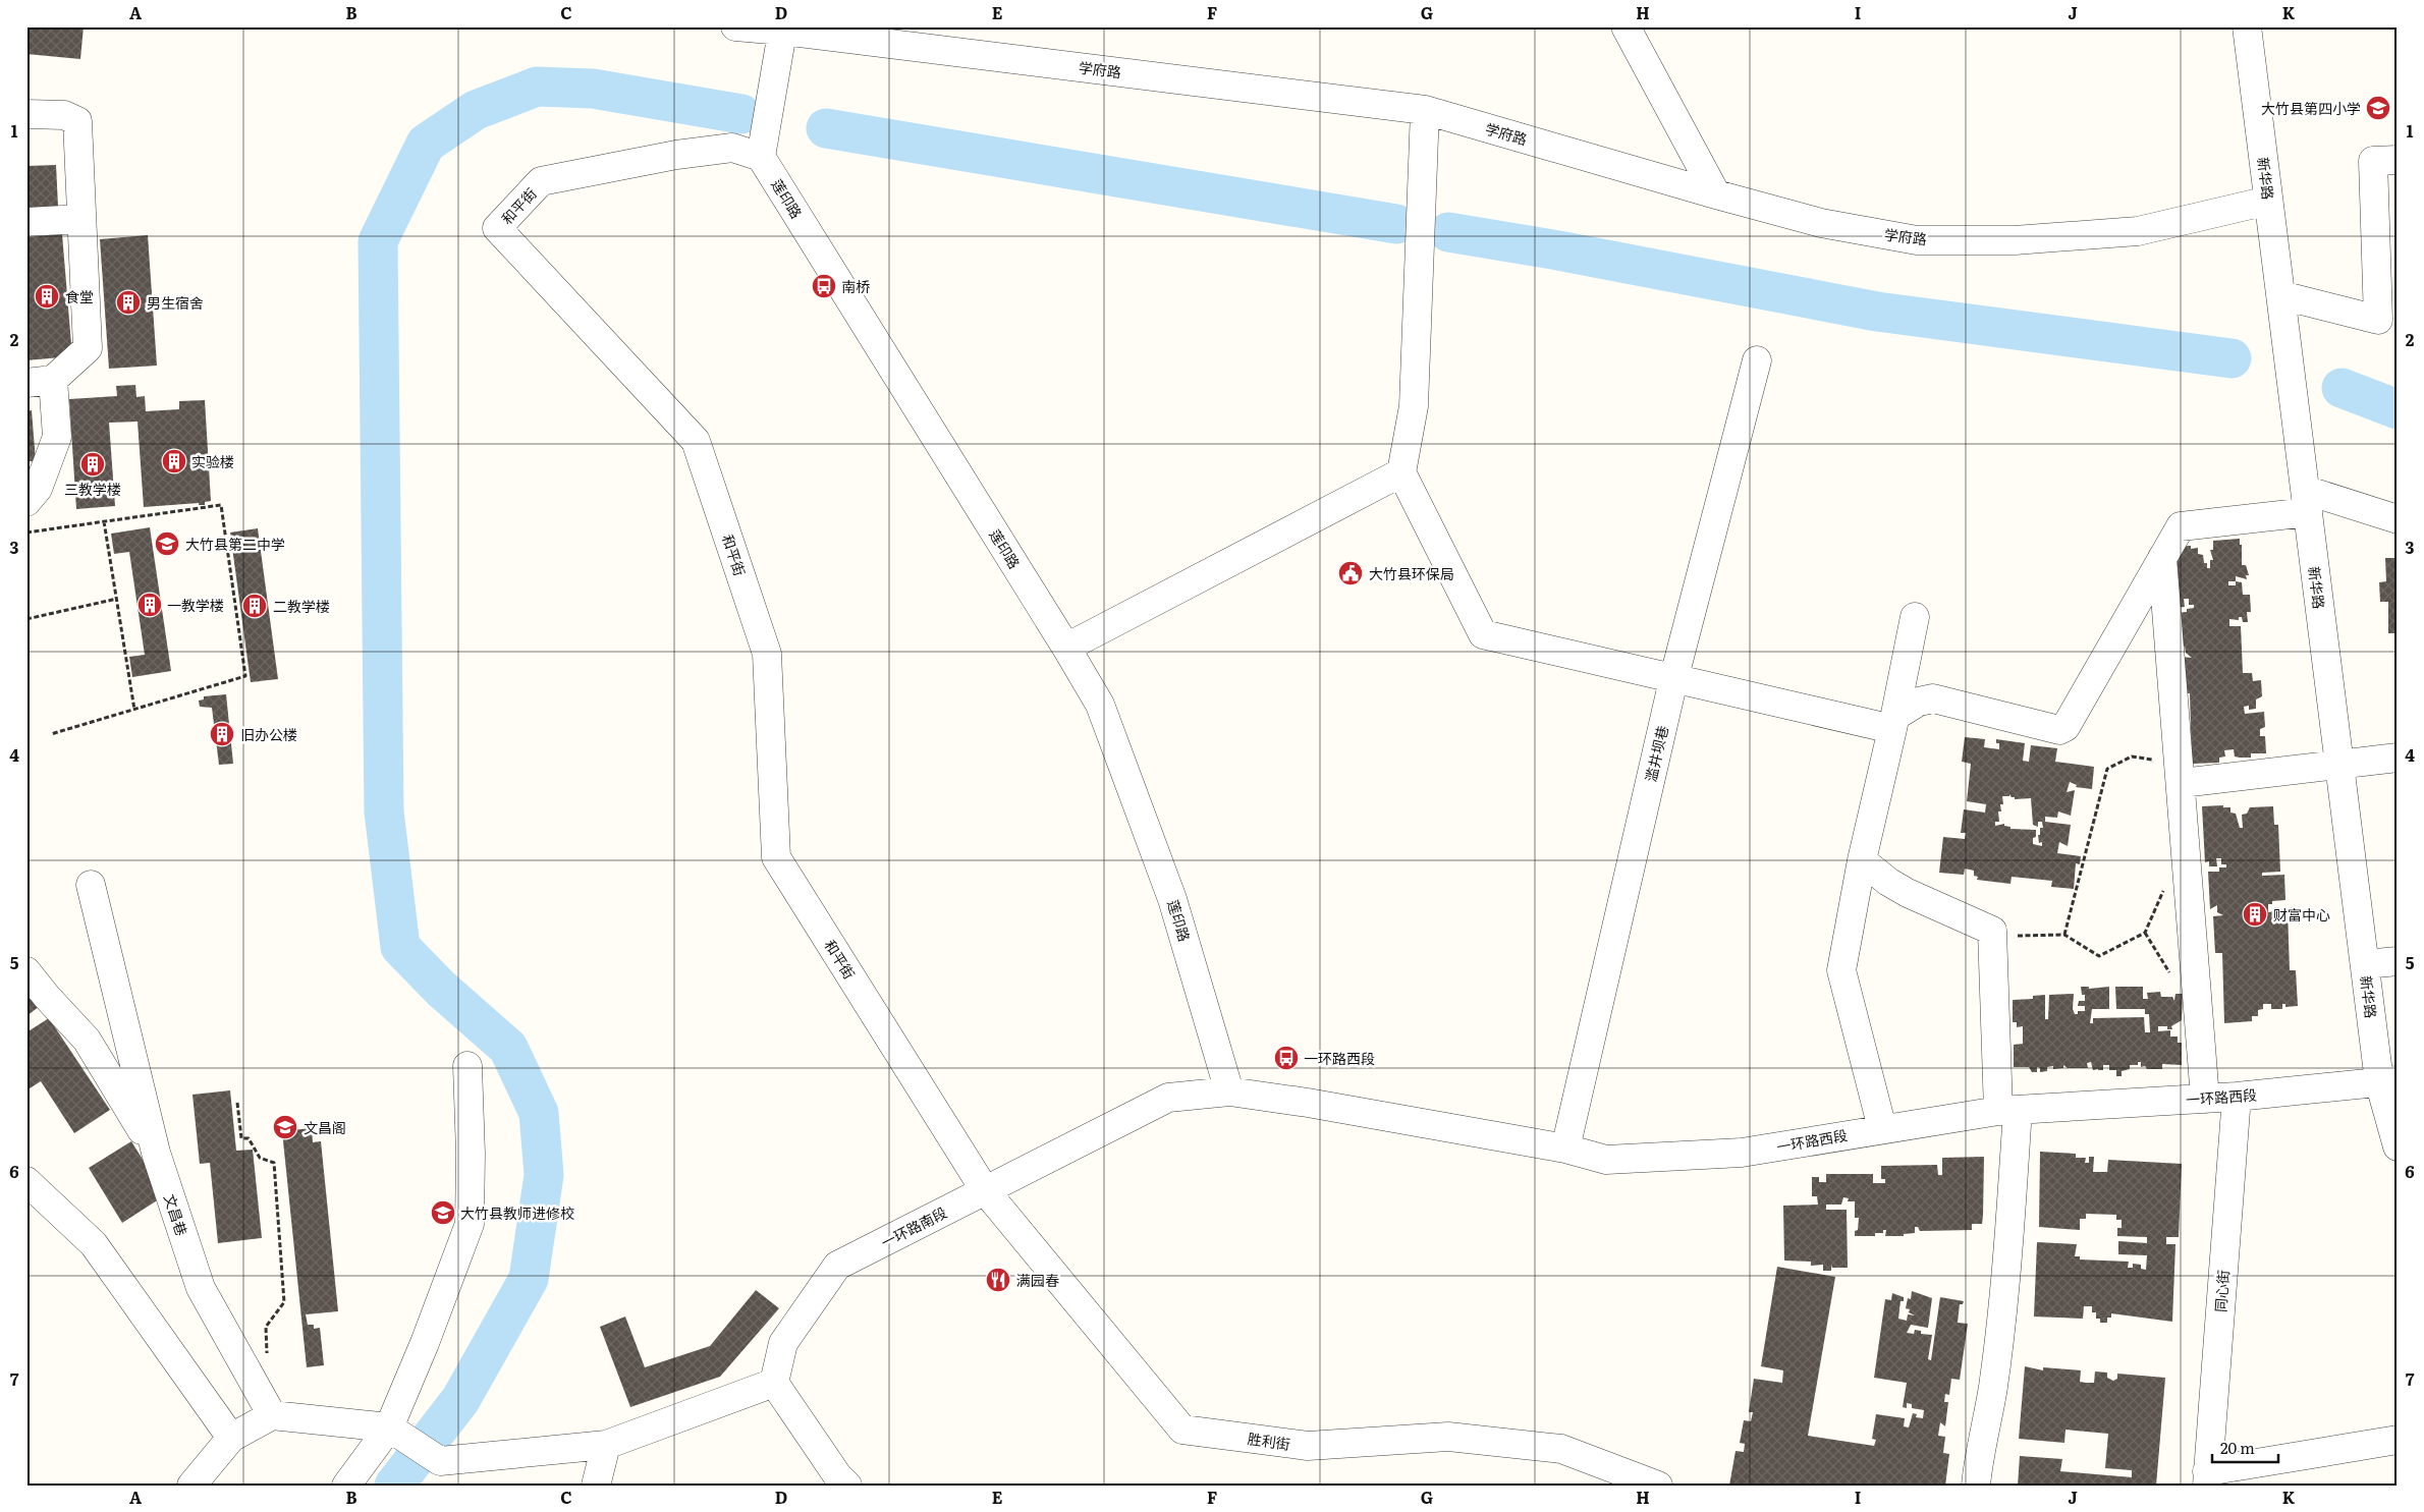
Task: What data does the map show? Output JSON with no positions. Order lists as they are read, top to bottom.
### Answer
{
  "streets": {
    "street": [
      "学府路",
      "新华路",
      "莲印路",
      "和平街",
      "滥井坝巷",
      "一环路西段",
      "文昌巷",
      "一环路南段",
      "同心街",
      "胜利街"
    ]
  },
  "crossings": [
    ["学府路", "新华路"],
    ["新华路", "一环路西段"],
    ["莲印路", "和平街"],
    ["莲印路", "一环路西段"],
    ["莲印路", "一环路南段"],
    ["和平街", "一环路南段"],
    ["和平街", "胜利街"],
    ["滥井坝巷", "一环路西段"],
    ["一环路西段", "一环路南段"],
    ["一环路西段", "同心街"],
    ["一环路南段", "胜利街"]
  ],
  "places": {
    "school or university": [
      "大竹县第四小学",
      "大竹县第二中学",
      "文昌阁",
      "大竹县教师进修校"
    ],
    "bus stop": ["南桥", "一环路西段"],
    "building": [
      "食堂",
      "男生宿舍",
      "实验楼",
      "三教学楼",
      "一教学楼",
      "二教学楼",
      "旧办公楼",
      "财富中心"
    ],
    "public building": ["大竹县环保局"],
    "restaurant": ["满园春"]
  },
  "scale_bar": "20 m",
  "grid": {
    "columns": [
      "A",
      "B",
      "C",
      "D",
      "E",
      "F",
      "G",
      "H",
      "I",
      "J",
      "K"
    ],
    "rows": [
      "1",
      "2",
      "3",
      "4",
      "5",
      "6",
      "7"
    ]
  }
}
